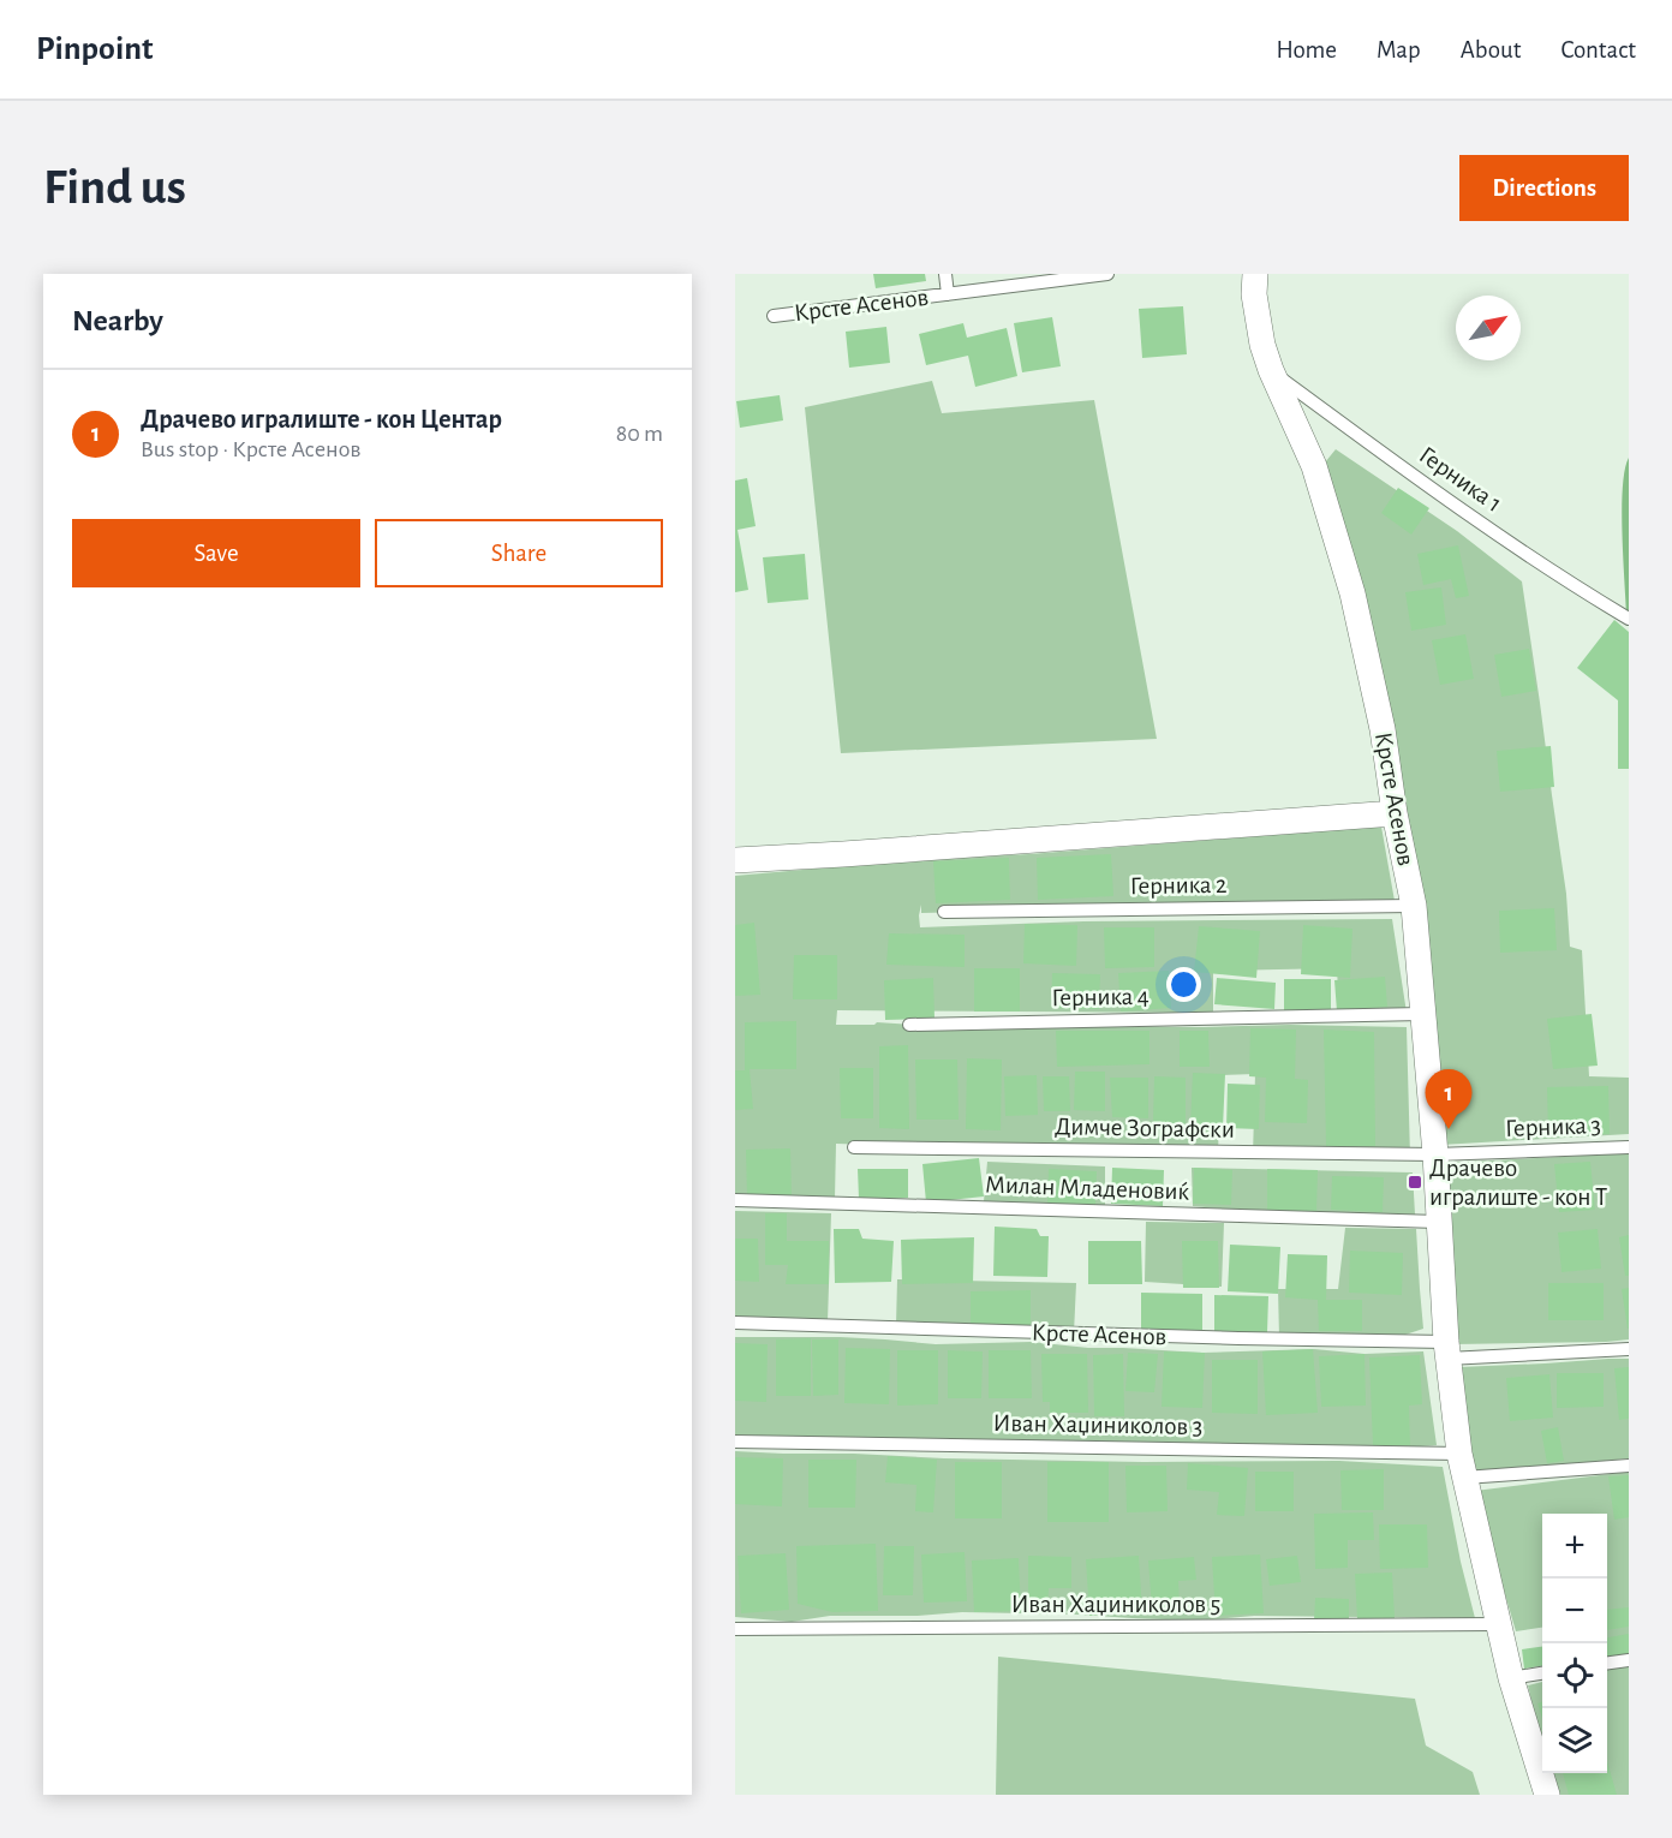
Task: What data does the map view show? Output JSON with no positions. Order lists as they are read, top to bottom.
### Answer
{
  "streets": {
    "street": ["Крсте Асенов"],
    "lane": [
      "Герника 1",
      "Герника 2",
      "Герника 4",
      "Герника 3",
      "Димче Зографски",
      "Милан Младеновиќ",
      "Иван Хаџиниколов 3",
      "Иван Хаџиниколов 5"
    ]
  },
  "crossings": [
    ["Крсте Асенов", "Герника 1"],
    ["Крсте Асенов", "Герника 2"],
    ["Крсте Асенов", "Герника 4"],
    ["Крсте Асенов", "Герника 3"],
    ["Крсте Асенов", "Димче Зографски"],
    ["Крсте Асенов", "Милан Младеновиќ"],
    ["Крсте Асенов", "Иван Хаџиниколов 3"],
    ["Крсте Асенов", "Иван Хаџиниколов 5"],
    ["Герника 3", "Димче Зографски"]
  ],
  "places": {
    "transit": ["Драчево игралиште - кон T"]
  },
  "north": "top right",
  "page": {
    "header": "Pinpoint",
    "nav": [
      "Home",
      "Map",
      "About",
      "Contact"
    ],
    "buttons": [
      "Directions",
      ["Save", "Share"]
    ],
    "title": "Find us",
    "heading": "Nearby",
    "list": [
      {
        "mark": "1",
        "name": "Драчево игралиште - кон Центар",
        "note": "Bus stop · Крсте Асенов",
        "value": "80 m"
      }
    ],
    "pins": "1",
    "map_buttons": ["+", "−"]
  }
}
